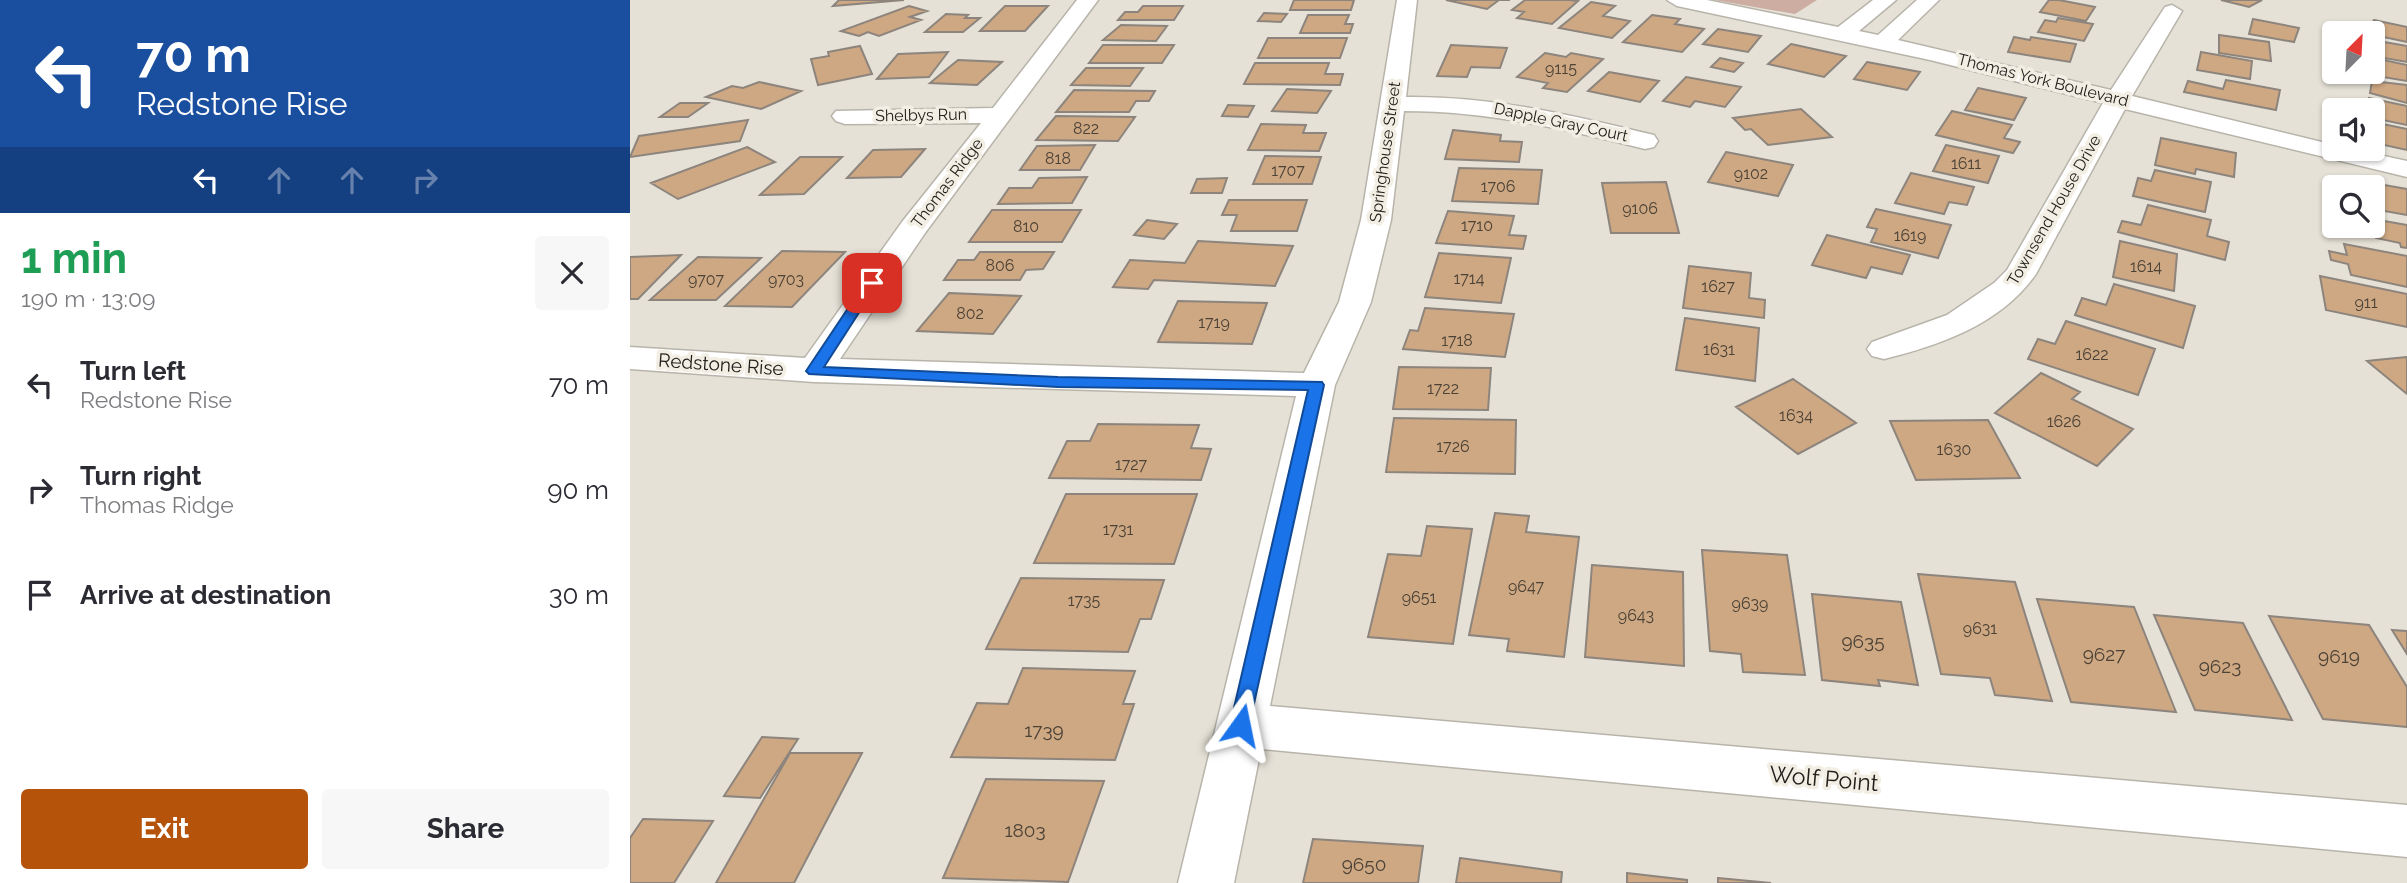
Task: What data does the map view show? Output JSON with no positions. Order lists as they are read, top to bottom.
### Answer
{
  "streets": {
    "street": [
      "Thomas York Boulevard",
      "Shelbys Run",
      "Dapple Gray Court",
      "Springhouse Street",
      "Thomas Ridge",
      "Townsend House Drive",
      "Redstone Rise",
      "Wolf Point"
    ]
  },
  "crossings": [
    ["Thomas York Boulevard", "Townsend House Drive"],
    ["Shelbys Run", "Thomas Ridge"],
    ["Dapple Gray Court", "Springhouse Street"],
    ["Springhouse Street", "Redstone Rise"],
    ["Springhouse Street", "Wolf Point"],
    ["Thomas Ridge", "Redstone Rise"]
  ],
  "house_numbers": [
    "9115",
    "822",
    "818",
    "1611",
    "1707",
    "9102",
    "1706",
    "9106",
    "1710",
    "810",
    "1619",
    "806",
    "1614",
    "1714",
    "9707",
    "9703",
    "1627",
    "911",
    "802",
    "1719",
    "1718",
    "1631",
    "1622",
    "1722",
    "1634",
    "1626",
    "1726",
    "1630",
    "1727",
    "1731",
    "9647",
    "9651",
    "1735",
    "9639",
    "9643",
    "9631",
    "9635",
    "9627",
    "9619",
    "9623",
    "1739",
    "1803",
    "9650"
  ],
  "north": "top right",
  "page": {
    "turn": ["70 m", "Redstone Rise"],
    "heading": ["1 min", "190 m · 13:09"],
    "list": [
      {
        "name": "Turn left",
        "note": "Redstone Rise",
        "value": "70 m"
      },
      {
        "name": "Turn right",
        "note": "Thomas Ridge",
        "value": "90 m"
      },
      {
        "name": "Arrive at destination",
        "value": "30 m"
      }
    ],
    "buttons": ["Exit", "Share"]
  }
}
